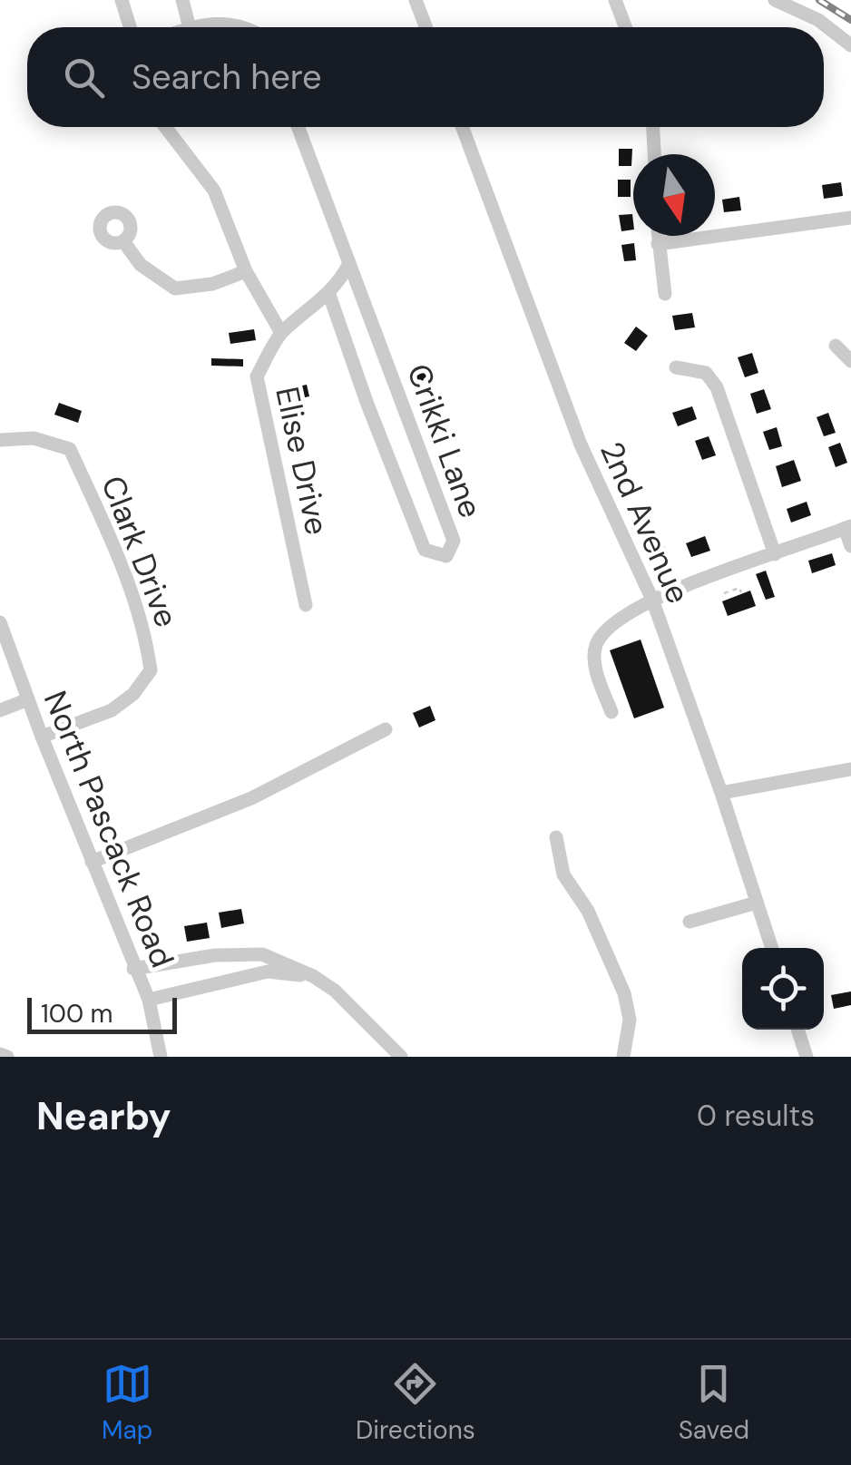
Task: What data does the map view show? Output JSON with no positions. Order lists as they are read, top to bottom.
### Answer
{
  "streets": {
    "street": [
      "Crikki Lane",
      "Elise Drive",
      "2nd Avenue",
      "Clark Drive",
      "North Pascack Road"
    ]
  },
  "crossings": [
    ["Crikki Lane", "Elise Drive"],
    ["Clark Drive", "North Pascack Road"]
  ],
  "scale_bar": "100 m",
  "north": "bottom",
  "page": {
    "search": "Search here",
    "scale": "100 m",
    "heading": ["Nearby", "0 results"],
    "nav": ["Map", "Directions", "Saved"]
  }
}
